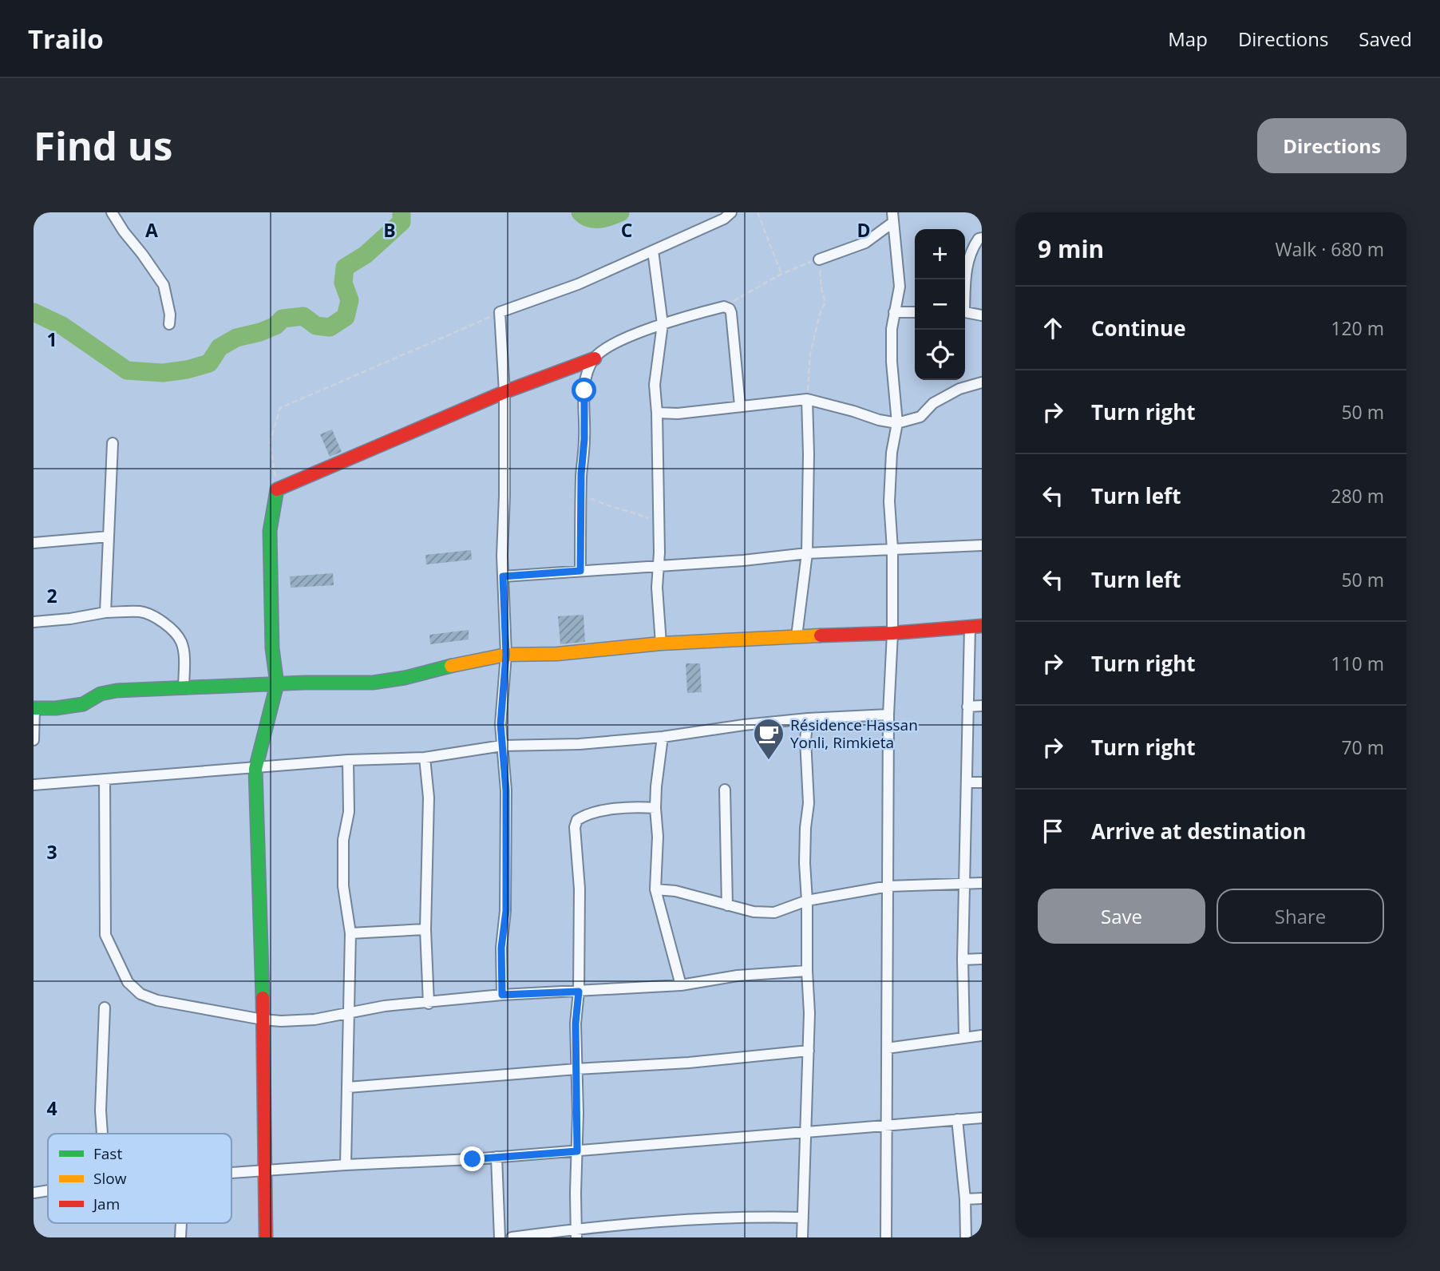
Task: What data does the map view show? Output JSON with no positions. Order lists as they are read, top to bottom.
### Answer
{
  "places": {
    "cafe": ["Résidence Hassan Yonli, Rimkieta"]
  },
  "legend": ["Fast", "Slow", "Jam"],
  "page": {
    "header": "Trailo",
    "nav": ["Map", "Directions", "Saved"],
    "buttons": [
      "Directions",
      ["Save", "Share"]
    ],
    "title": "Find us",
    "heading": ["9 min", "Walk · 680 m"],
    "map_buttons": ["+", "−"],
    "list": [
      ["Continue", "120 m"],
      ["Turn right", "50 m"],
      ["Turn left", "280 m"],
      ["Turn left", "50 m"],
      ["Turn right", "110 m"],
      ["Turn right", "70 m"],
      "Arrive at destination"
    ]
  },
  "grid": {
    "columns": [
      "A",
      "B",
      "C",
      "D"
    ],
    "rows": [
      "1",
      "2",
      "3",
      "4"
    ]
  }
}
